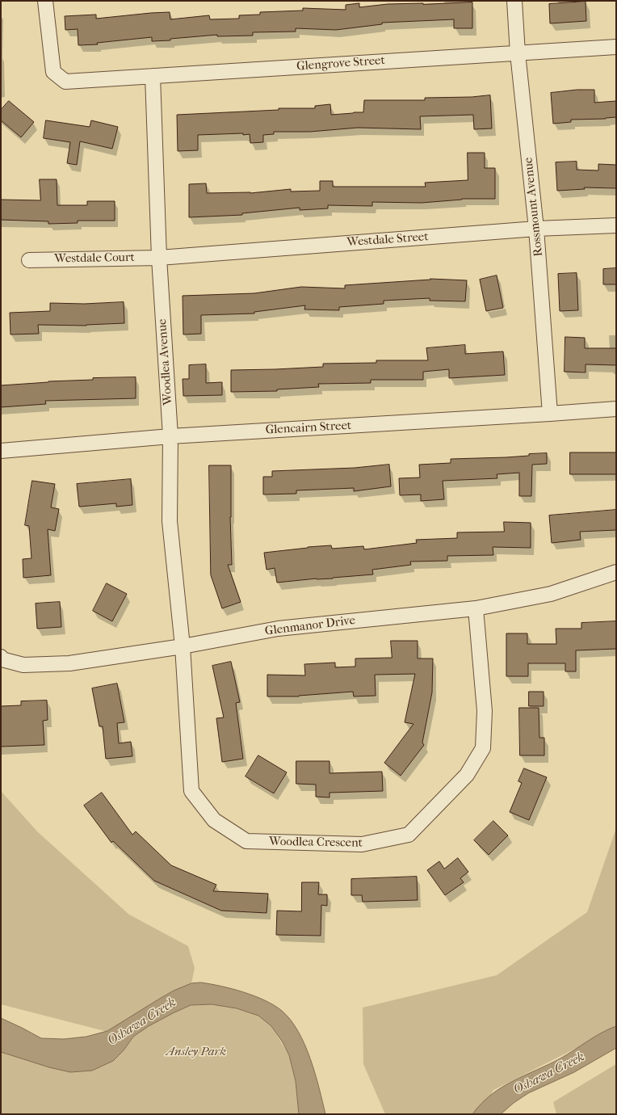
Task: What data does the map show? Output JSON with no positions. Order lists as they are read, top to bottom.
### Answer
{
  "streets": {
    "street": [
      "Glengrove Street",
      "Rossmount Avenue",
      "Westdale Street",
      "Westdale Court",
      "Woodlea Avenue",
      "Glencairn Street",
      "Glenmanor Drive",
      "Woodlea Crescent"
    ]
  },
  "crossings": [
    ["Glengrove Street", "Rossmount Avenue"],
    ["Glengrove Street", "Woodlea Avenue"],
    ["Rossmount Avenue", "Westdale Street"],
    ["Rossmount Avenue", "Glencairn Street"],
    ["Westdale Street", "Westdale Court"],
    ["Westdale Street", "Woodlea Avenue"],
    ["Westdale Court", "Woodlea Avenue"],
    ["Woodlea Avenue", "Glencairn Street"],
    ["Woodlea Avenue", "Glenmanor Drive"],
    ["Woodlea Avenue", "Woodlea Crescent"],
    ["Glenmanor Drive", "Woodlea Crescent"]
  ],
  "water": ["Oshawa Creek"],
  "parks": ["Ansley Park"]
}
